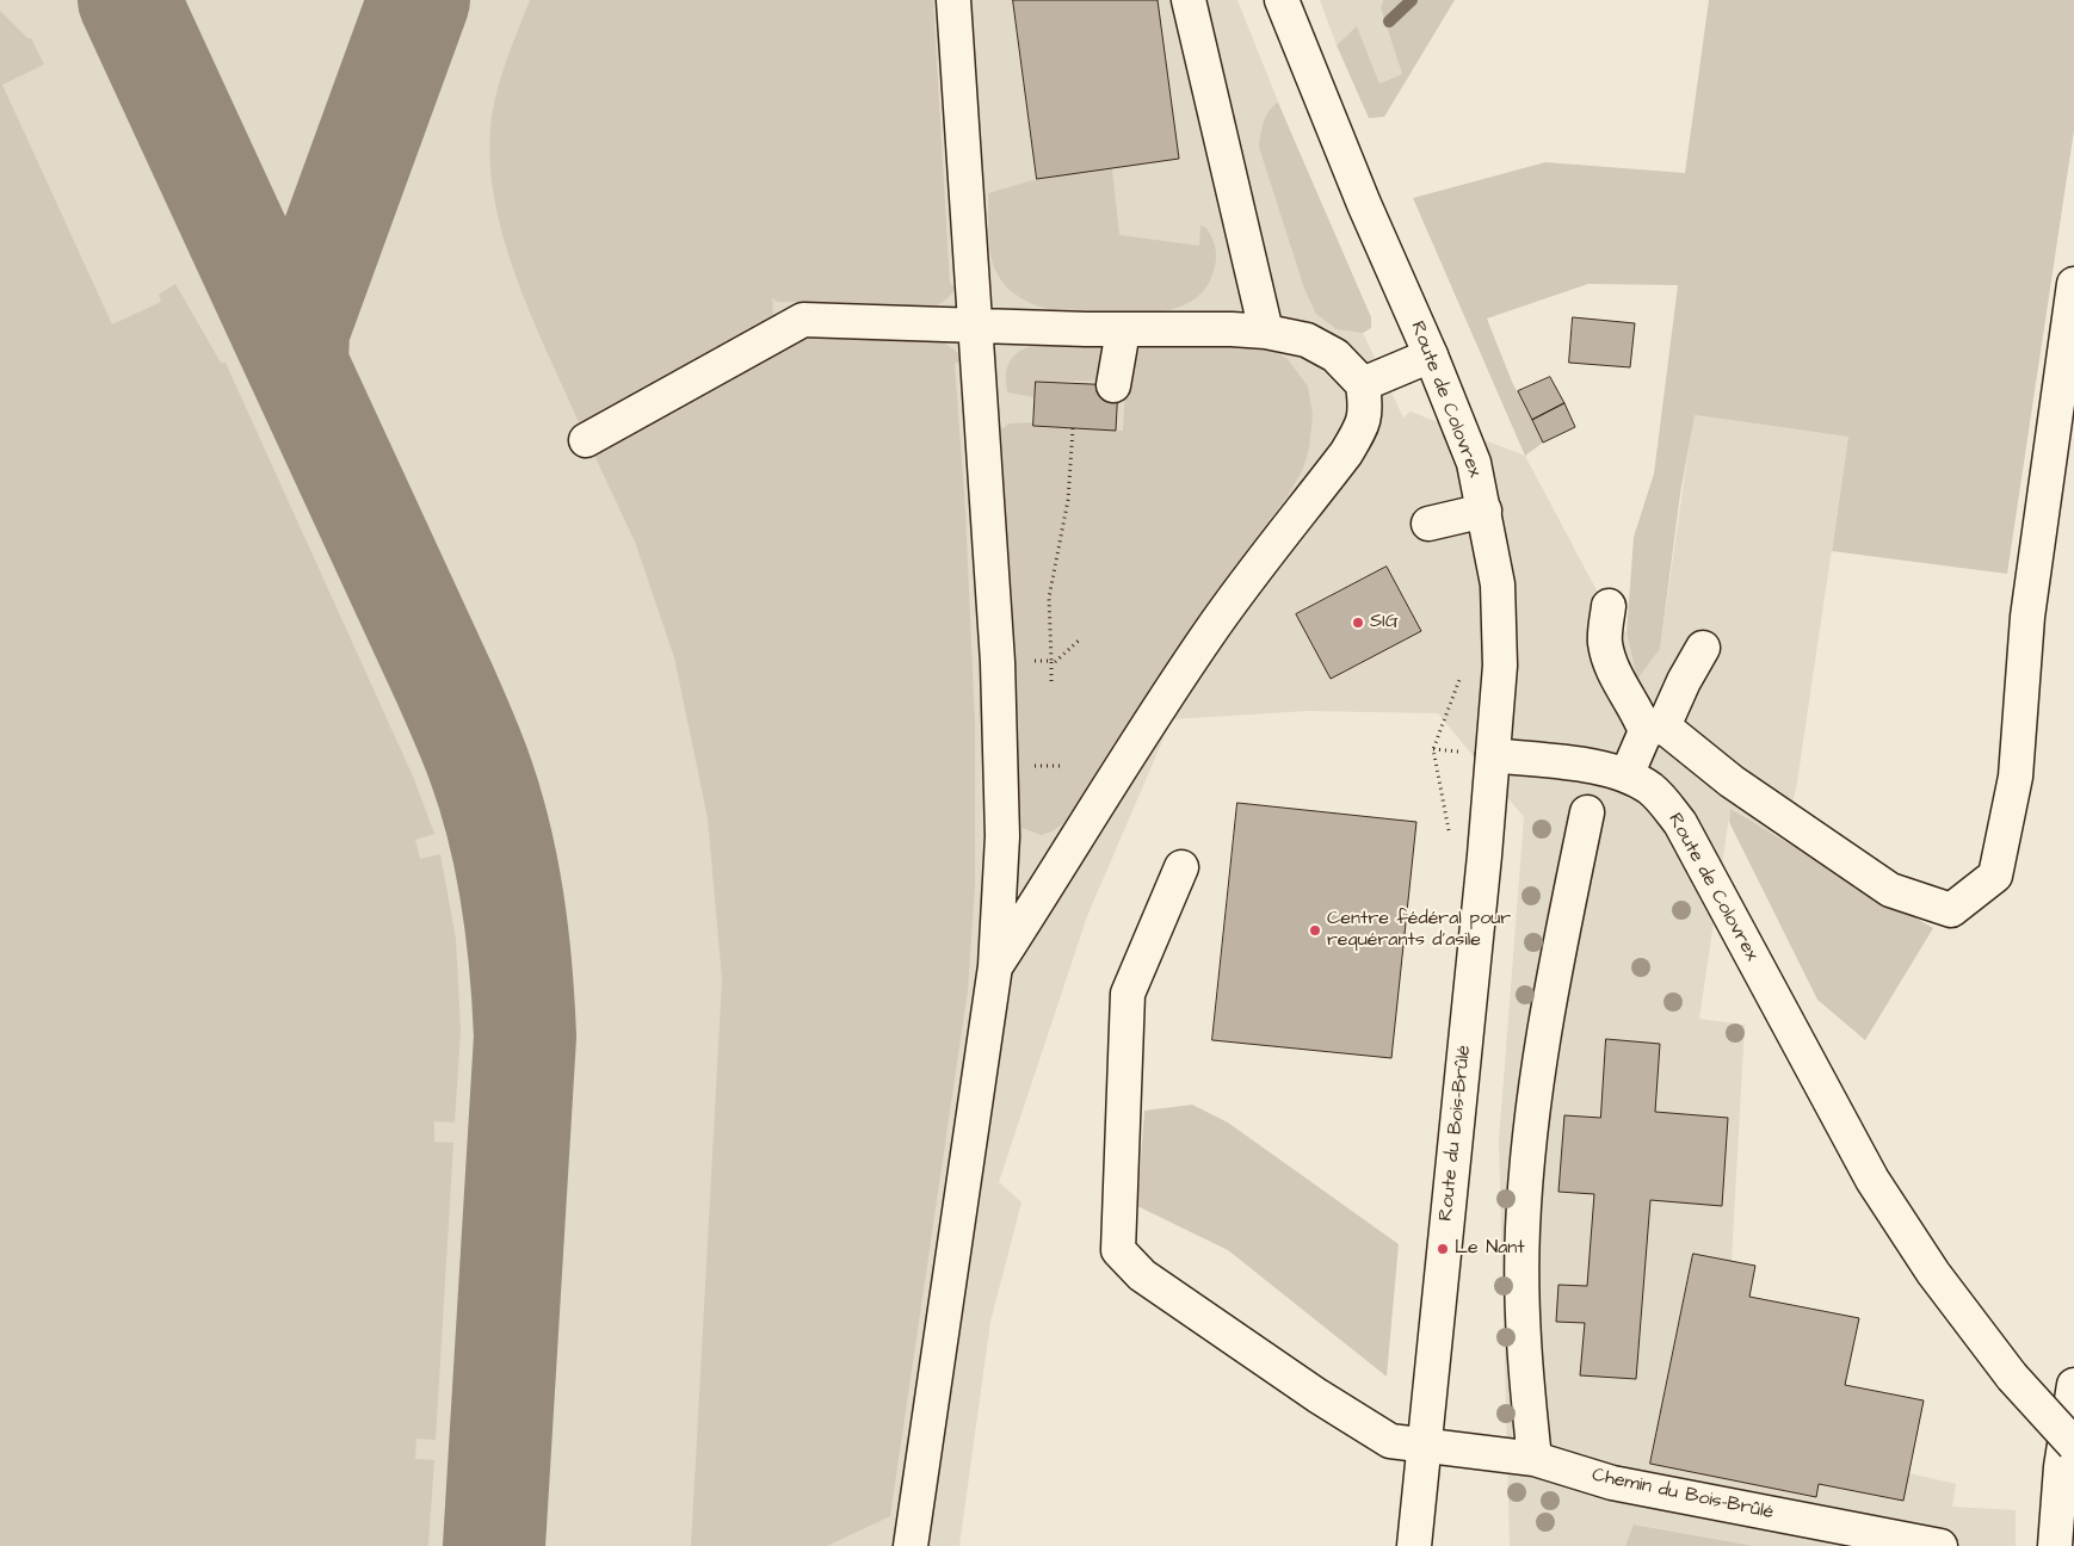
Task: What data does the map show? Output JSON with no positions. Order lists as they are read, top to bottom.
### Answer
{
  "streets": {
    "main road": ["Route de Colovrex", "Route du Bois-Brûlé", "Chemin du Bois-Brûlé"]
  },
  "crossings": [
    ["Route de Colovrex", "Route du Bois-Brûlé"],
    ["Route du Bois-Brûlé", "Chemin du Bois-Brûlé"]
  ],
  "places": ["SIG", "Centre fédéral pour requérants d’asile", "Le Nant"]
}
